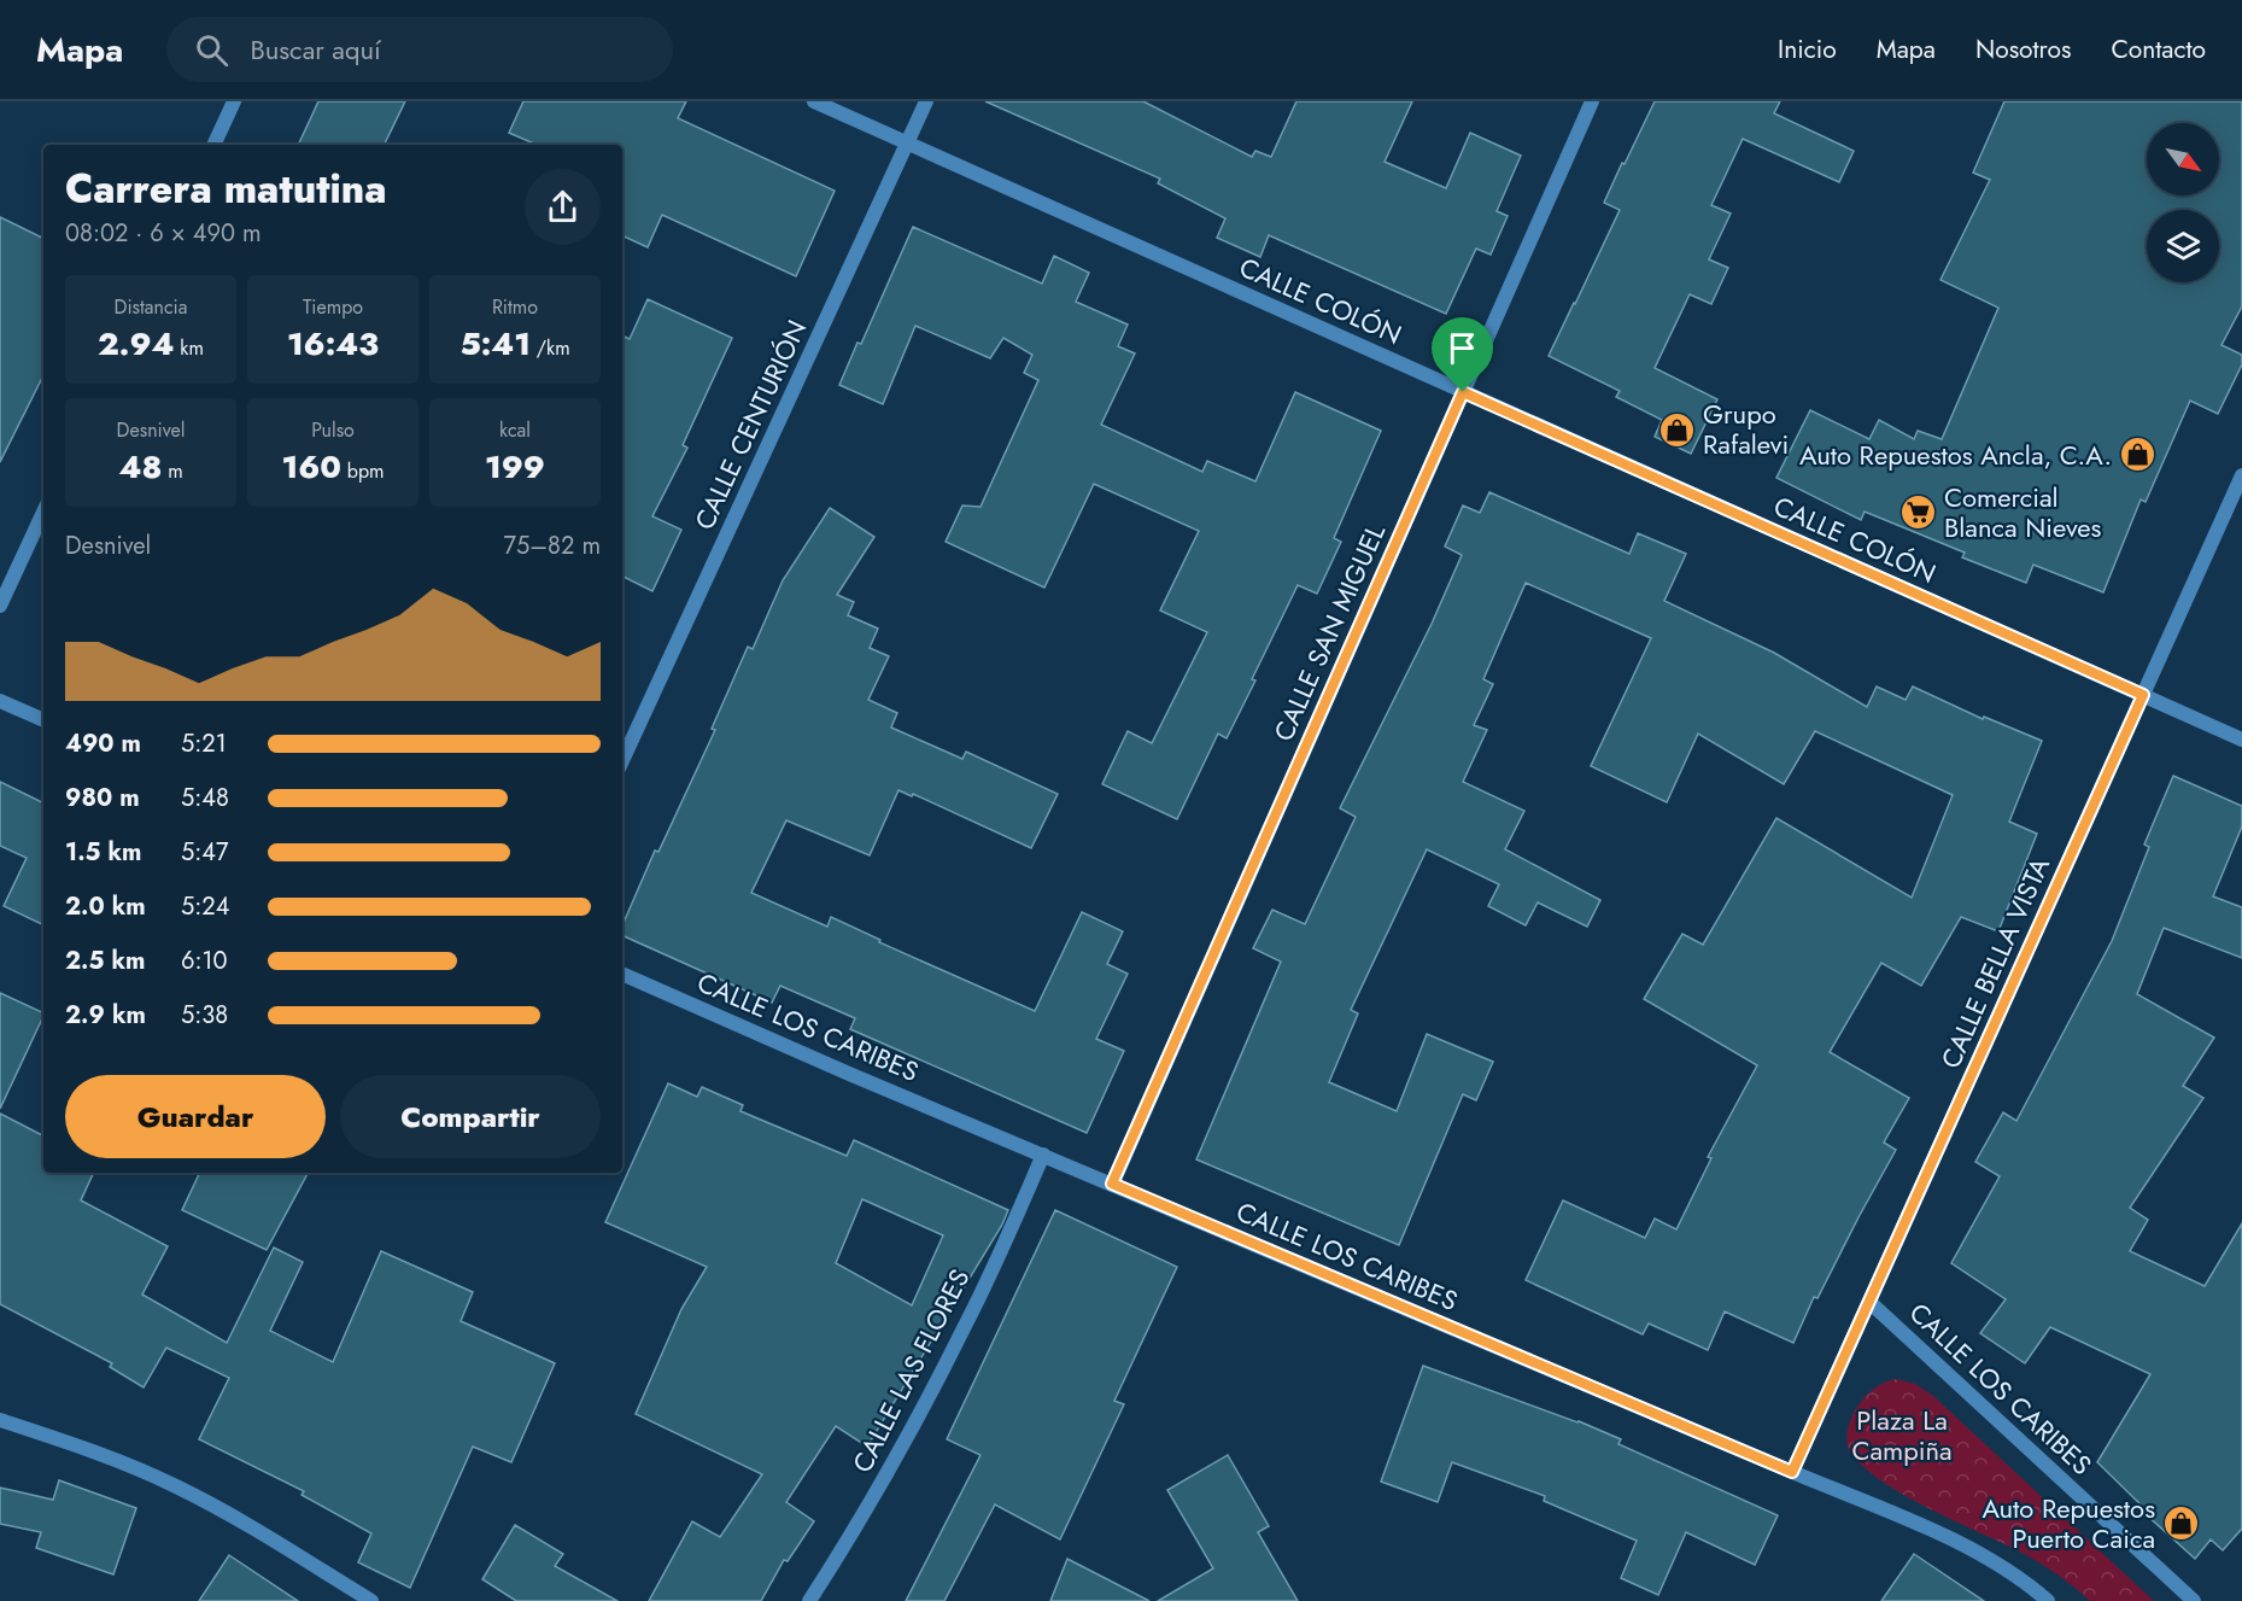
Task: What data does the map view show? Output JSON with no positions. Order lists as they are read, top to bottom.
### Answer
{
  "streets": {
    "street": [
      "CALLE COLÓN",
      "CALLE CENTURIÓN",
      "CALLE SAN MIGUEL",
      "CALLE BELLA VISTA",
      "CALLE LOS CARIBES",
      "CALLE LAS FLORES"
    ]
  },
  "crossings": [
    ["CALLE COLÓN", "CALLE CENTURIÓN"],
    ["CALLE COLÓN", "CALLE SAN MIGUEL"],
    ["CALLE COLÓN", "CALLE BELLA VISTA"],
    ["CALLE SAN MIGUEL", "CALLE LOS CARIBES"],
    ["CALLE BELLA VISTA", "CALLE LOS CARIBES"],
    ["CALLE LOS CARIBES", "CALLE LAS FLORES"]
  ],
  "parks": ["Plaza La Campiña"],
  "places": {
    "shop": ["Grupo Rafalevi", "Auto Repuestos Ancla, C.A.", "Auto Repuestos Puerto Caica"],
    "supermarket": ["Comercial Blanca Nieves"]
  },
  "north": "bottom right",
  "page": {
    "header": "Mapa",
    "search": "Buscar aquí",
    "nav": [
      "Inicio",
      "Mapa",
      "Nosotros",
      "Contacto"
    ],
    "heading": ["Carrera matutina", "08:02 · 6 × 490 m"],
    "stats": [
      ["Distancia", "2.94 km"],
      ["Tiempo", "16:43"],
      ["Ritmo", "5:41 /km"],
      ["Desnivel", "48 m"],
      ["Pulso", "160 bpm"],
      ["kcal", "199"]
    ],
    "chart": ["Desnivel", "75–82 m"],
    "list": [
      {
        "name": "490 m",
        "note": "5:21"
      },
      {
        "name": "980 m",
        "note": "5:48"
      },
      {
        "name": "1.5 km",
        "note": "5:47"
      },
      {
        "name": "2.0 km",
        "note": "5:24"
      },
      {
        "name": "2.5 km",
        "note": "6:10"
      },
      {
        "name": "2.9 km",
        "note": "5:38"
      }
    ],
    "buttons": ["Guardar", "Compartir"]
  }
}
